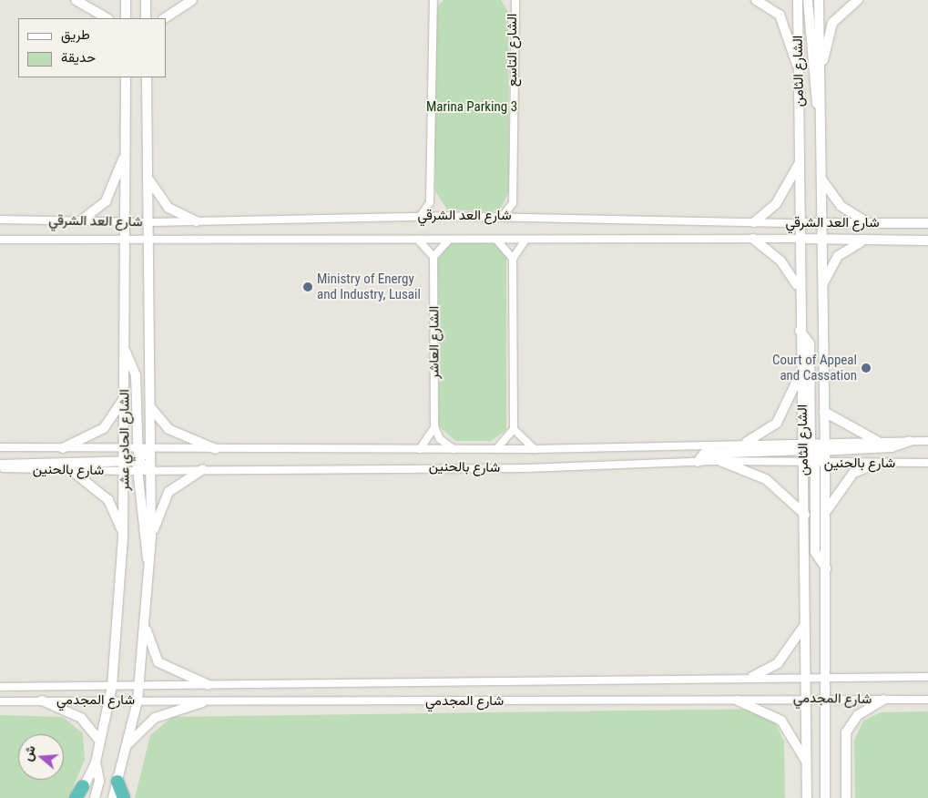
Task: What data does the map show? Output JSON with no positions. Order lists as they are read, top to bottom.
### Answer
{
  "streets": {
    "street": [
      "الشارع التاسع",
      "الشارع الثامن",
      "شارع العد الشرقي",
      "الشارع العاشر",
      "الشارع الحادي عشر",
      "شارع بالحنين",
      "شارع المجدمي"
    ]
  },
  "crossings": [
    ["الشارع الثامن", "شارع العد الشرقي"],
    ["الشارع الثامن", "شارع بالحنين"],
    ["الشارع الثامن", "شارع المجدمي"],
    ["شارع العد الشرقي", "الشارع الحادي عشر"],
    ["الشارع الحادي عشر", "شارع بالحنين"],
    ["الشارع الحادي عشر", "شارع المجدمي"]
  ],
  "parks": ["Marina Parking 3"],
  "places": ["Ministry of Energy and Industry, Lusail", "Court of Appeal and Cassation"],
  "legend": ["طريق", "حديقة"],
  "north": "left"
}
